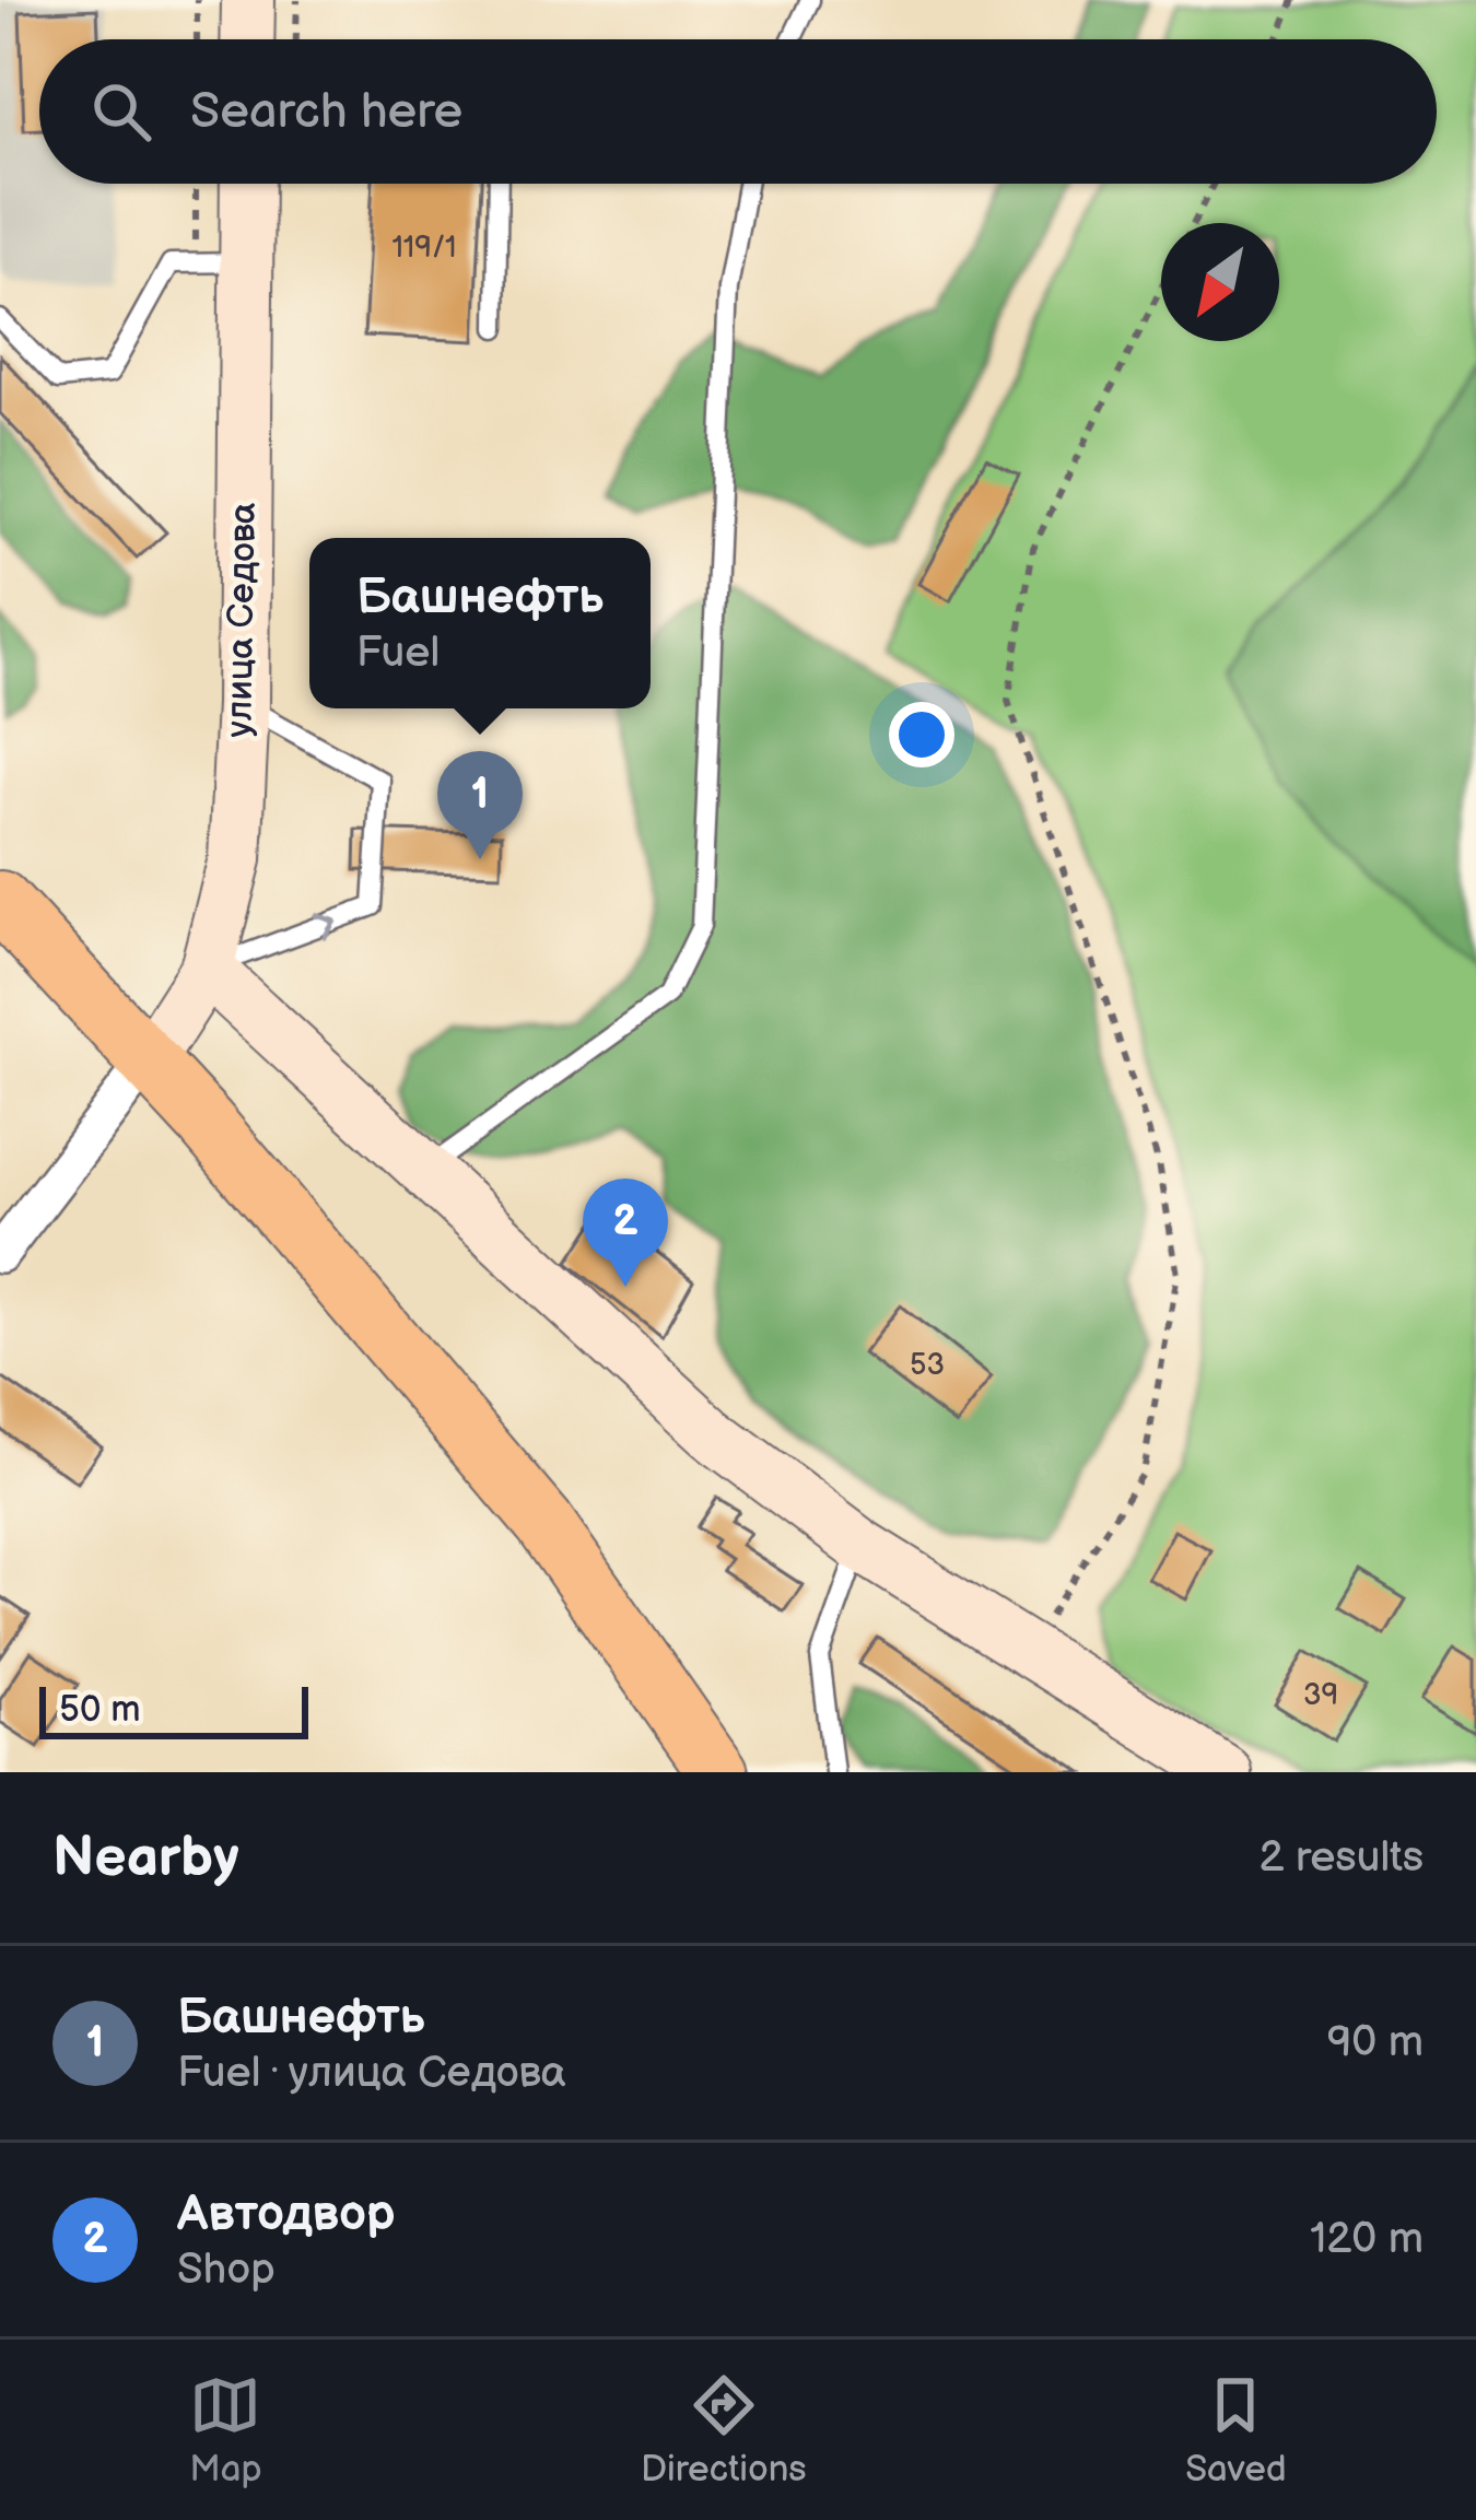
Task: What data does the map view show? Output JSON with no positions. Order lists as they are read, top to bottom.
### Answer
{
  "streets": {
    "street": ["улица Седова"]
  },
  "house_numbers": ["119/1", "53", "39"],
  "scale_bar": "50 m",
  "north": "bottom left",
  "page": {
    "search": "Search here",
    "popup": ["Башнефть", "Fuel"],
    "pins": ["1", "2"],
    "scale": "50 m",
    "heading": ["Nearby", "2 results"],
    "list": [
      {
        "mark": "1",
        "name": "Башнефть",
        "note": "Fuel · улица Седова",
        "value": "90 m"
      },
      {
        "mark": "2",
        "name": "Автодвор",
        "note": "Shop",
        "value": "120 m"
      }
    ],
    "nav": ["Map", "Directions", "Saved"]
  }
}
